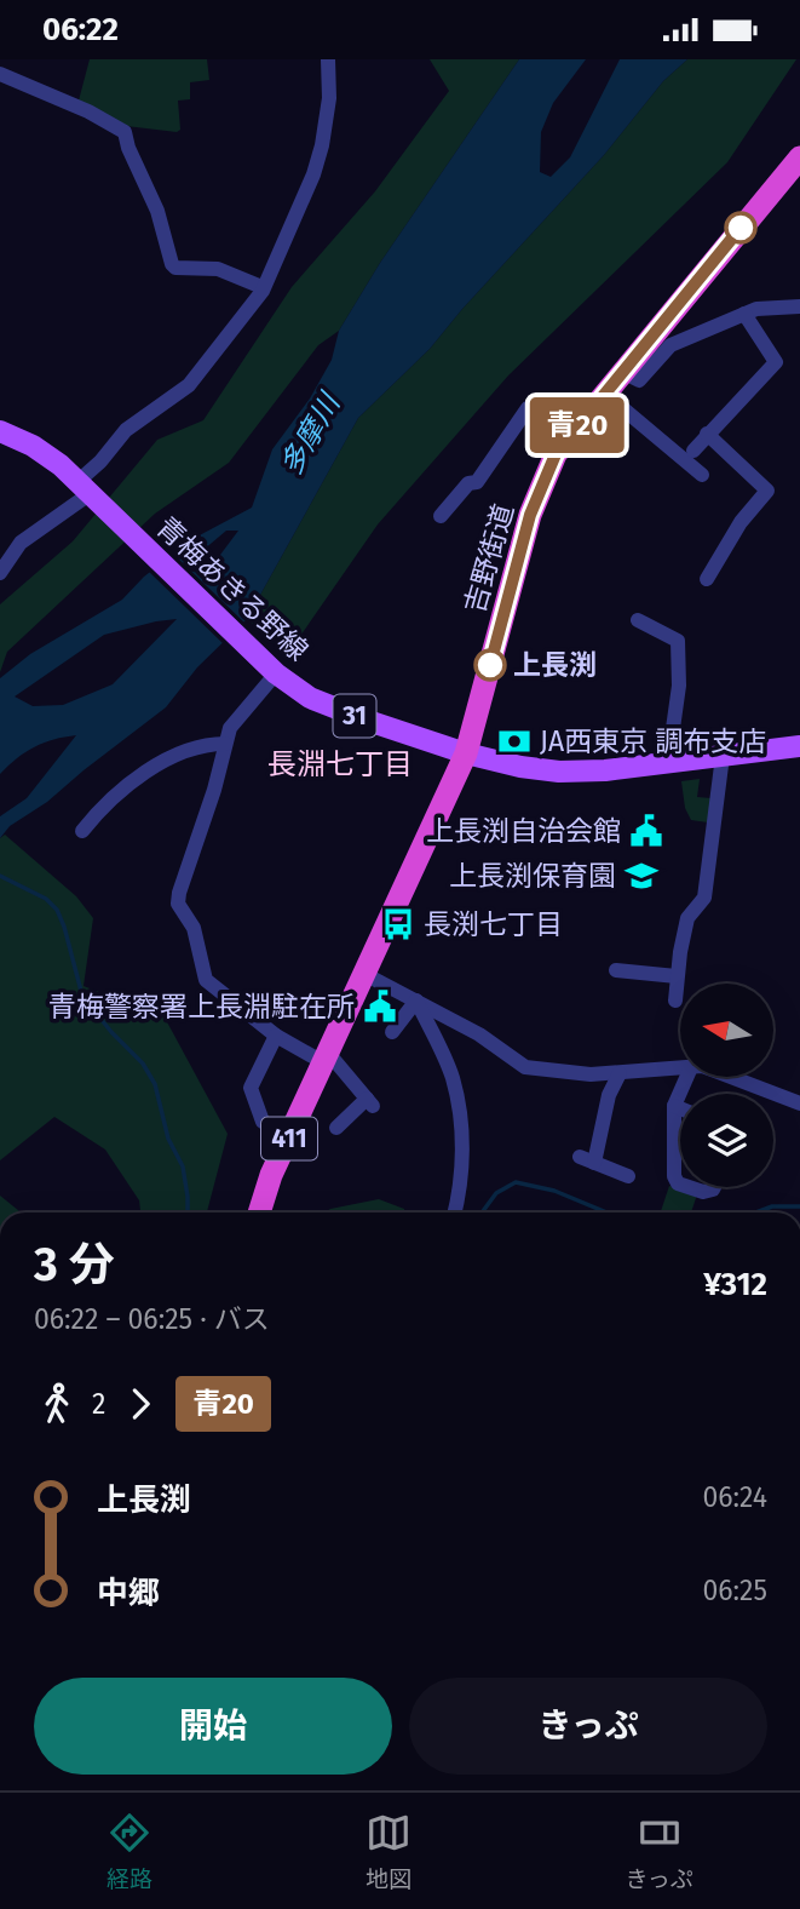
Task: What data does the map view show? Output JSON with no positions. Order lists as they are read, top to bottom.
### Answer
{
  "streets": {
    "highway": ["吉野街道", "411"],
    "main road": ["青梅あきる野線", "31"]
  },
  "crossings": [
    ["吉野街道", "青梅あきる野線"]
  ],
  "districts": ["長淵七丁目"],
  "water": ["多摩川"],
  "places": {
    "other": ["上長渕"],
    "bank": ["JA西東京 調布支店"],
    "public building": ["上長渕自治会館", "青梅警察署上長淵駐在所"],
    "school or university": ["上長渕保育園"],
    "bus stop": ["長渕七丁目"]
  },
  "lines": ["bus line 青20"],
  "north": "left",
  "page": {
    "status": "06:22",
    "on_map": "青20",
    "heading": ["3 分", "06:22 – 06:25 · バス", "¥312"],
    "legs": ["2", "青20"],
    "list": [
      {
        "name": "上長渕",
        "value": "06:24"
      },
      {
        "name": "中郷",
        "value": "06:25"
      }
    ],
    "buttons": ["開始", "きっぷ"],
    "tabs": ["経路", "地図", "きっぷ"]
  }
}
